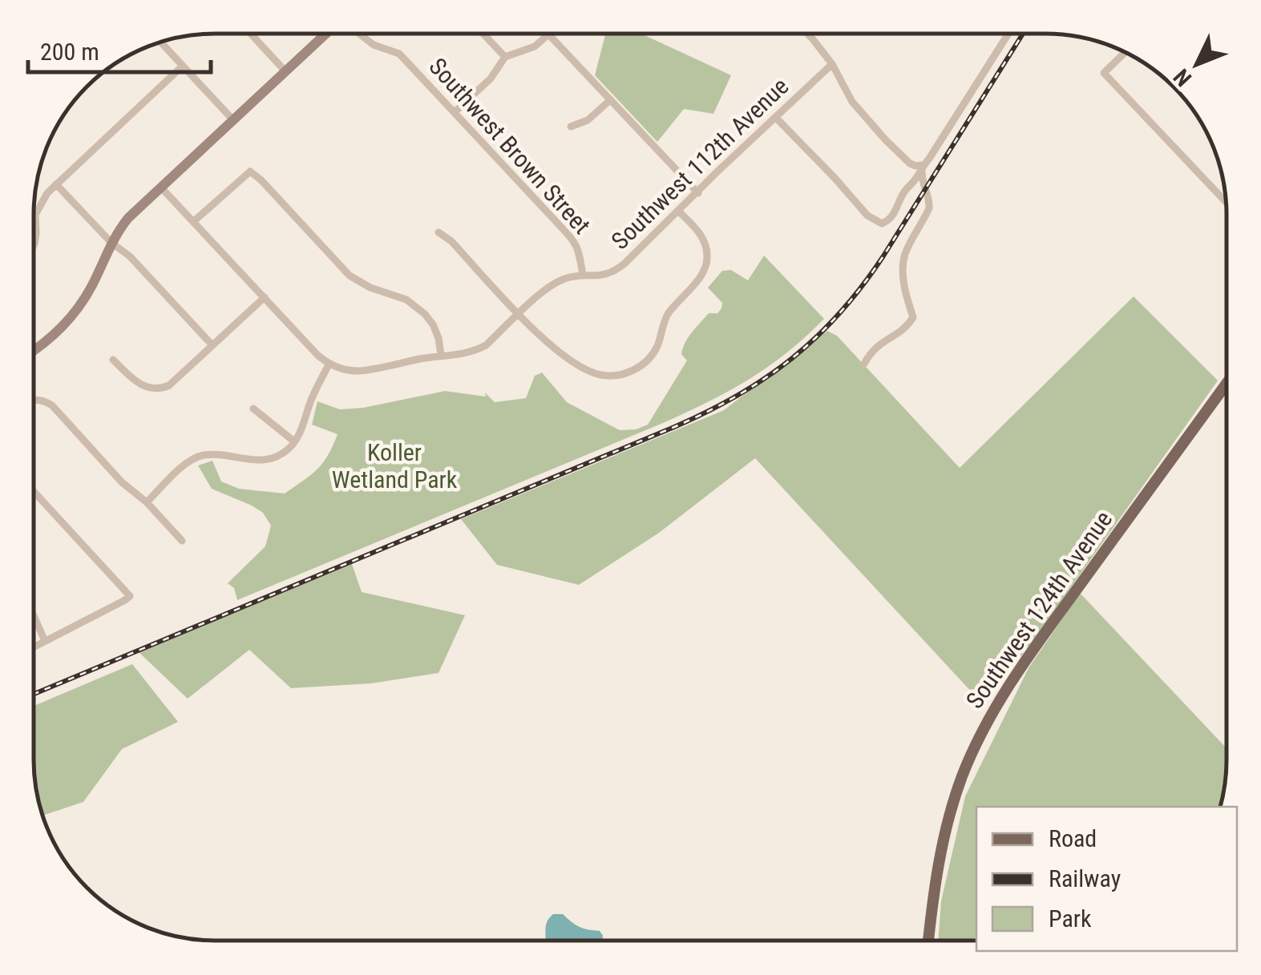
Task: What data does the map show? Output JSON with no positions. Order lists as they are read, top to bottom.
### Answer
{
  "streets": {
    "main road": ["Southwest 124th Avenue"],
    "street": ["Southwest Brown Street", "Southwest 112th Avenue"]
  },
  "crossings": [
    ["Southwest Brown Street", "Southwest 112th Avenue"]
  ],
  "parks": ["Koller Wetland Park"],
  "legend": ["Road", "Railway", "Park"],
  "scale_bar": "200 m",
  "north": "bottom left"
}
